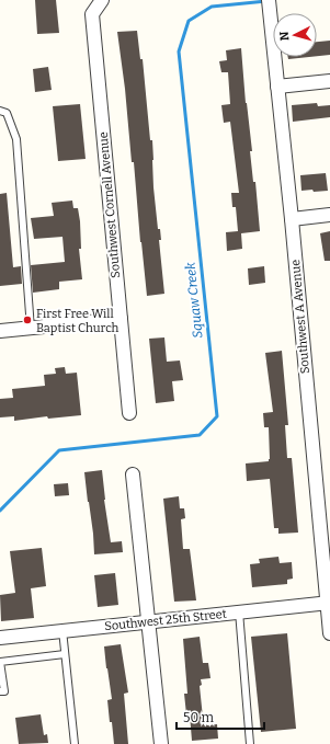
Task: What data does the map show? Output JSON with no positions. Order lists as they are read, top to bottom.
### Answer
{
  "streets": {
    "street": ["Southwest Cornell Avenue", "Southwest A Avenue", "Southwest 25th Street"]
  },
  "crossings": [
    ["Southwest A Avenue", "Southwest 25th Street"]
  ],
  "water": ["Squaw Creek"],
  "places": ["First Free Will Baptist Church"],
  "scale_bar": "50 m",
  "north": "left"
}
